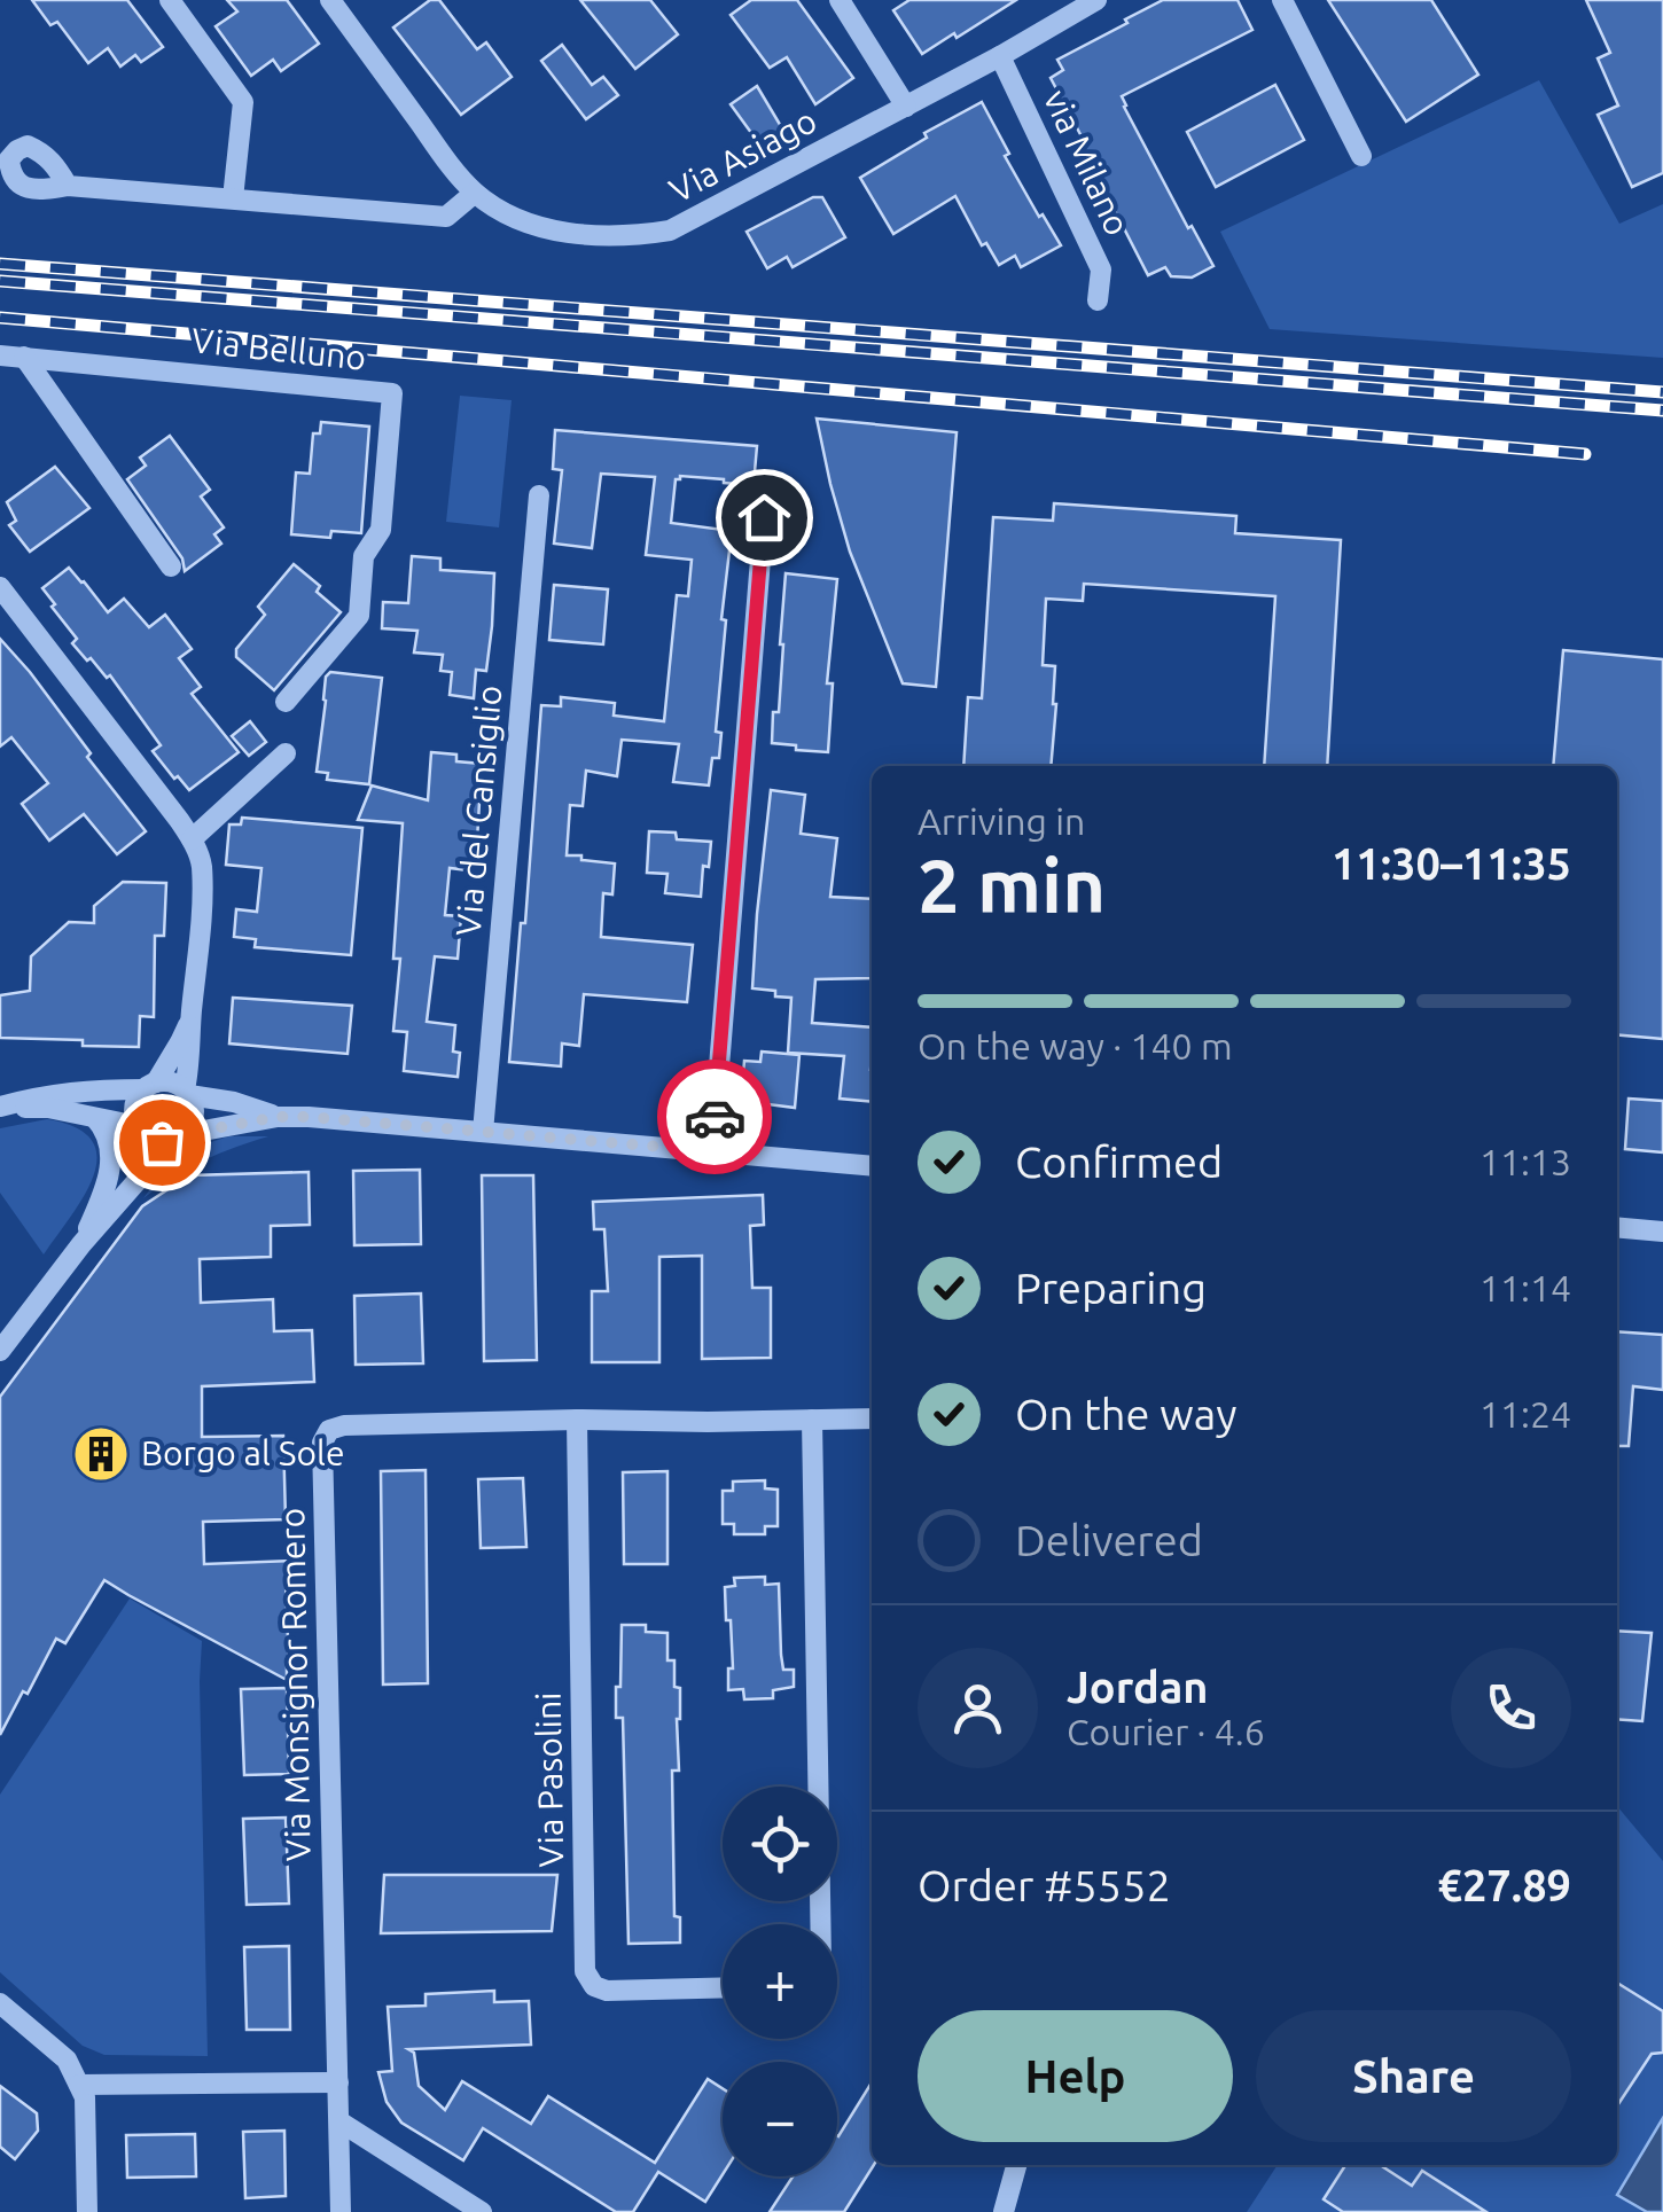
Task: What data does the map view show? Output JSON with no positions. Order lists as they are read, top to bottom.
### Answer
{
  "streets": {
    "street": [
      "Via Asiago",
      "via Milano",
      "Via Belluno",
      "Via del Cansiglio",
      "Via Monsignor Romero",
      "Via Pasolini"
    ]
  },
  "crossings": [
    ["Via Monsignor Romero", "Via Pasolini"]
  ],
  "places": {
    "building": ["Borgo al Sole"]
  },
  "page": {
    "heading": ["2 min", "Arriving in", "11:30–11:35"],
    "panel": [
      "Jordan",
      "Courier · 4.6",
      "Order #5552",
      "€27.89"
    ],
    "bar": "On the way · 140 m",
    "list": [
      ["Confirmed", "11:13"],
      ["Preparing", "11:14"],
      ["On the way", "11:24"],
      "Delivered"
    ],
    "map_buttons": ["+", "−"],
    "buttons": ["Help", "Share"]
  }
}
